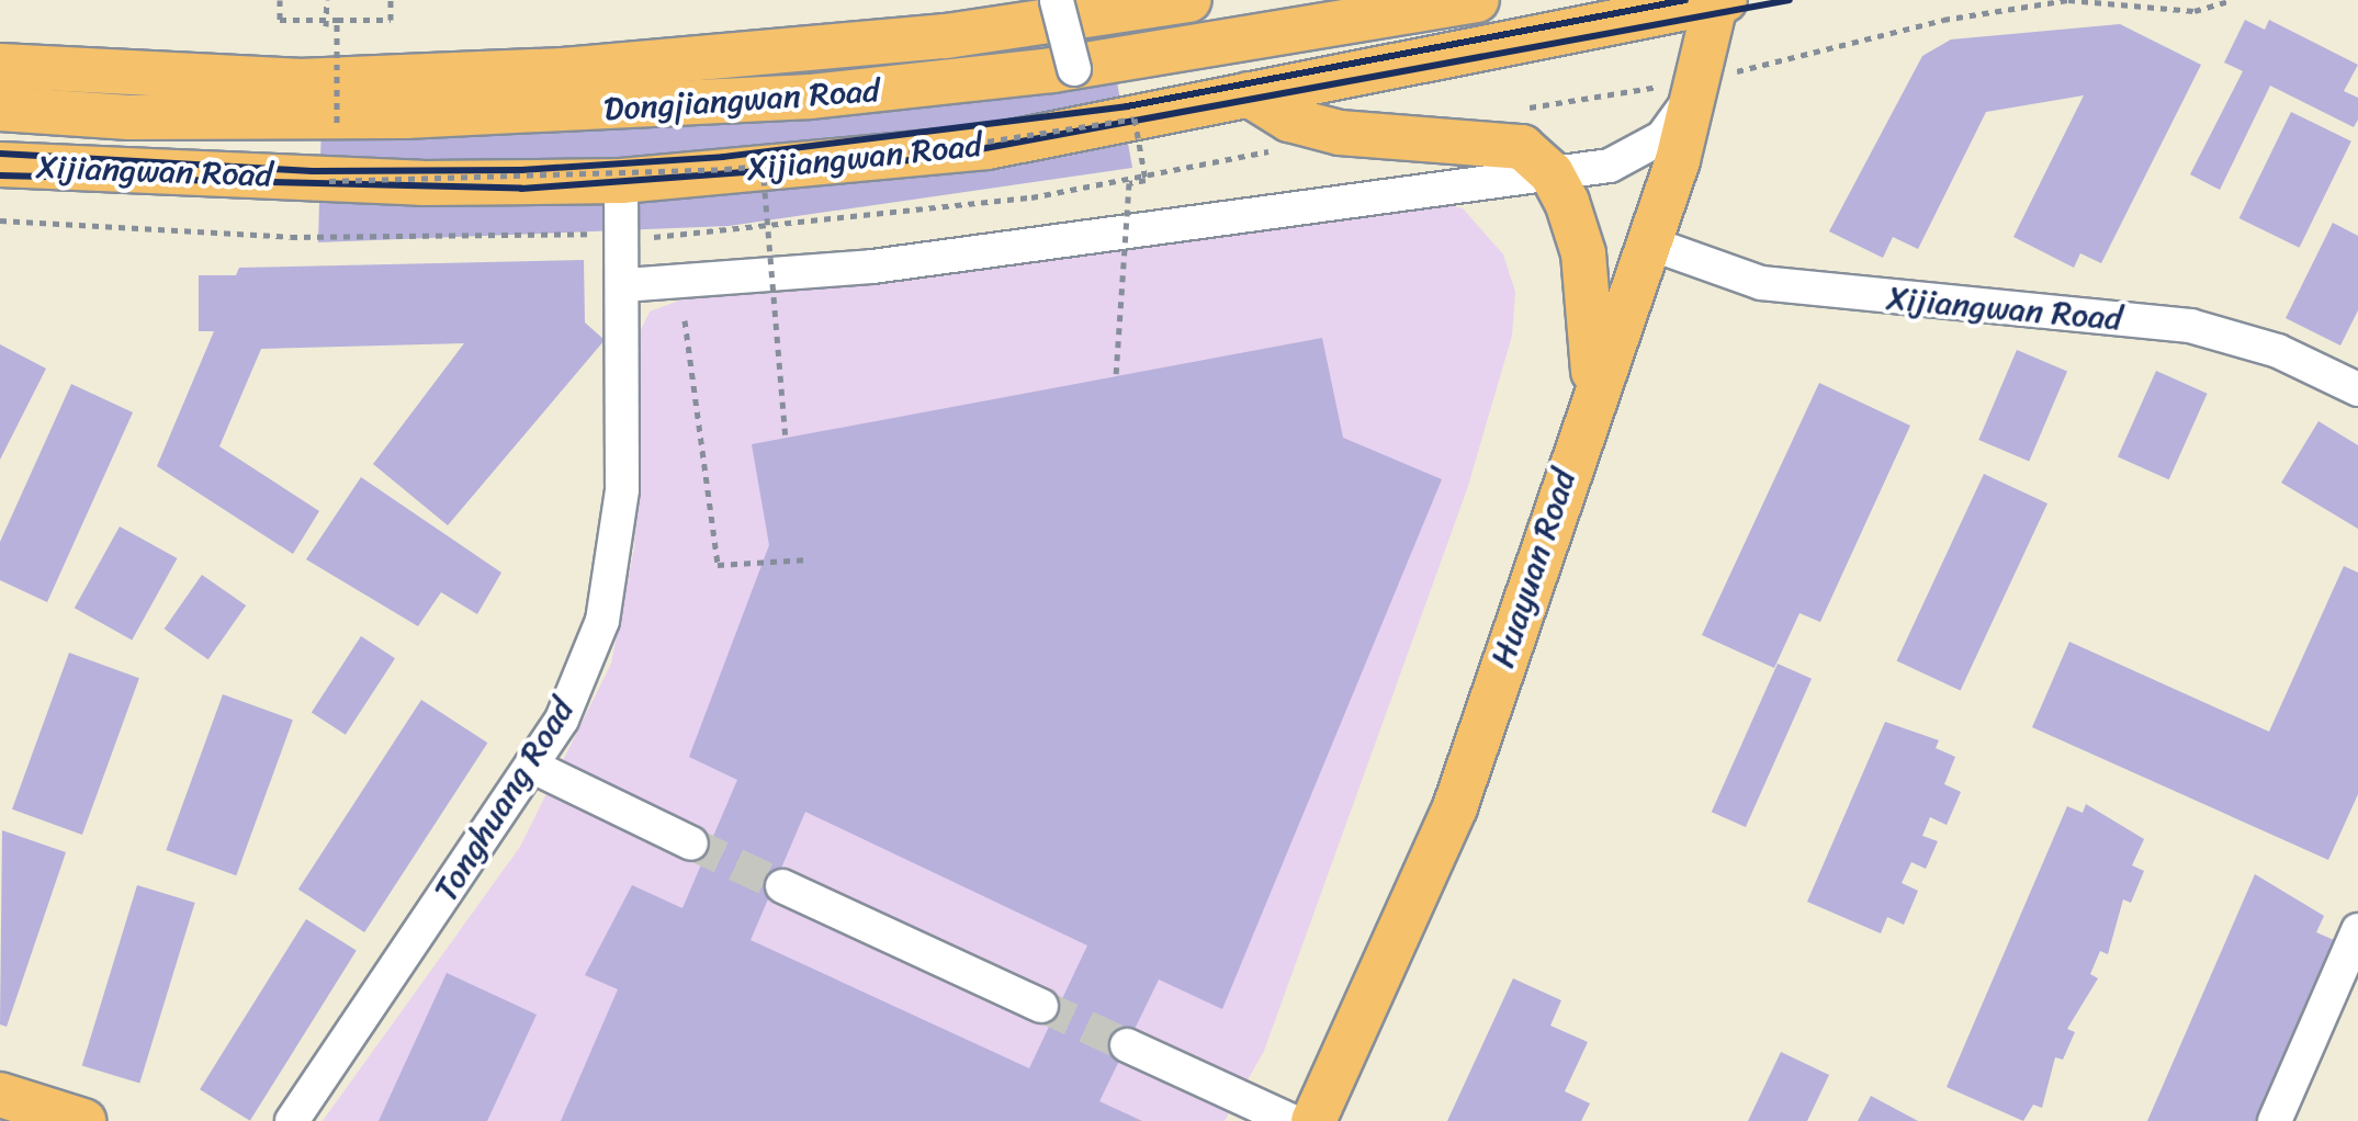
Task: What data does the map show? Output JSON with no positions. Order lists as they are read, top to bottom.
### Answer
{
  "streets": {
    "main road": ["Dongjiangwan Road", "Xijiangwan Road", "Huayuan Road"],
    "street": ["Tonghuang Road"]
  },
  "crossings": [
    ["Xijiangwan Road", "Huayuan Road"],
    ["Xijiangwan Road", "Tonghuang Road"]
  ]
}
